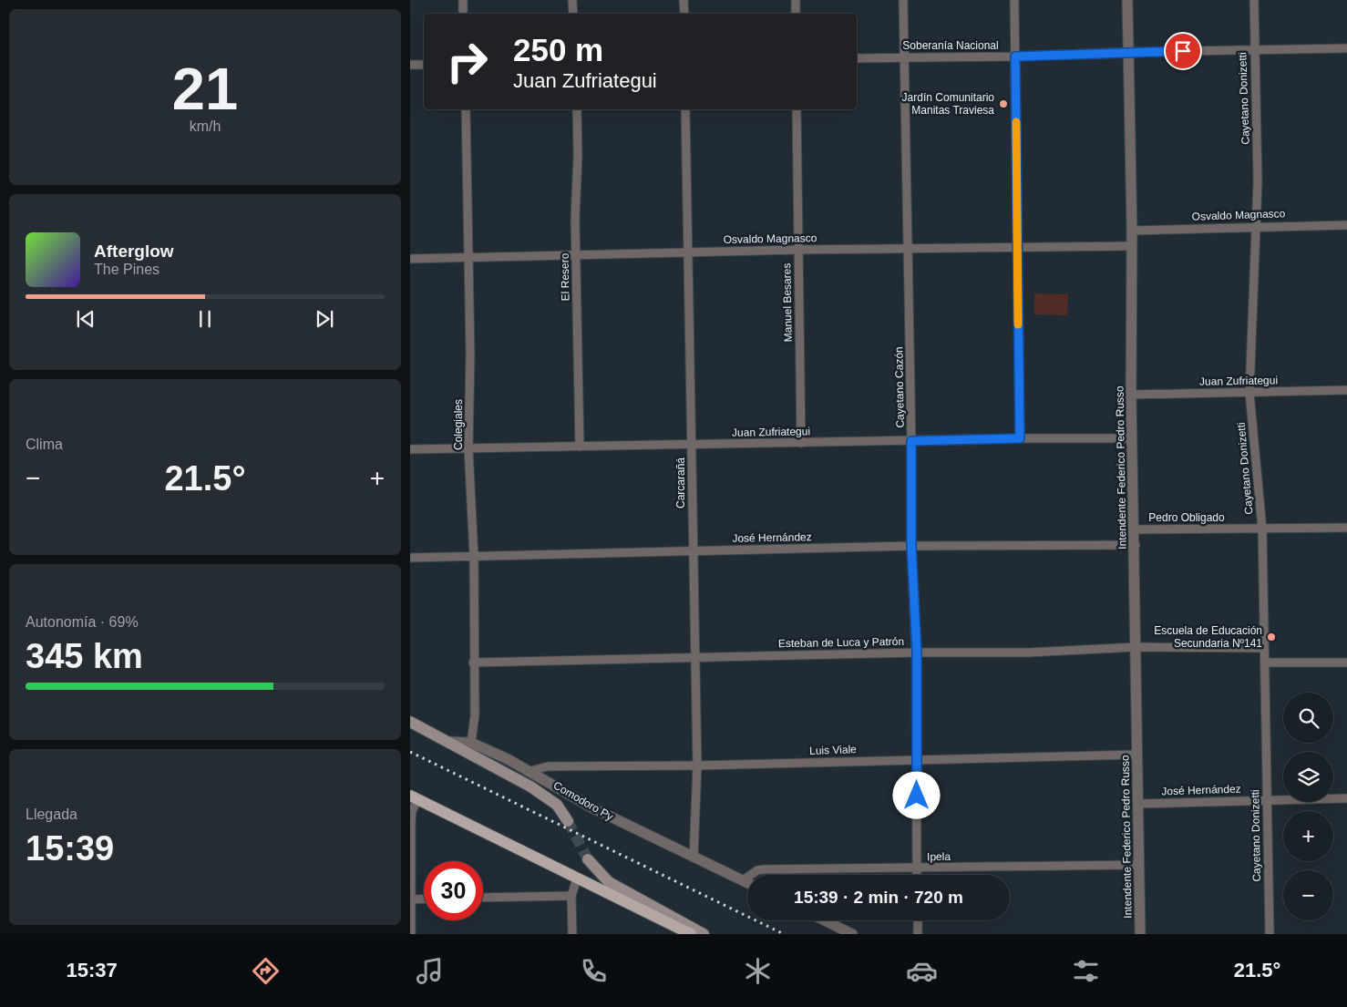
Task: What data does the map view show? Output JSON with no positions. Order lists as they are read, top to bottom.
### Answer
{
  "streets": {
    "main road": ["Comodoro Py"],
    "street": [
      "Soberanía Nacional",
      "Cayetano Donizetti",
      "Osvaldo Magnasco",
      "El Resero",
      "Manuel Besares",
      "Juan Zufriategui",
      "Cayetano Cazón",
      "Colegiales",
      "Intendente Federico Pedro Russo",
      "Carcarañá",
      "Pedro Obligado",
      "José Hernández",
      "Esteban de Luca y Patrón",
      "Luis Viale",
      "Ipela"
    ]
  },
  "crossings": [
    ["Soberanía Nacional", "Cayetano Donizetti"],
    ["Soberanía Nacional", "Cayetano Cazón"],
    ["Soberanía Nacional", "Intendente Federico Pedro Russo"],
    ["Cayetano Donizetti", "Osvaldo Magnasco"],
    ["Cayetano Donizetti", "Juan Zufriategui"],
    ["Cayetano Donizetti", "Pedro Obligado"],
    ["Cayetano Donizetti", "José Hernández"],
    ["Cayetano Donizetti", "Esteban de Luca y Patrón"],
    ["Osvaldo Magnasco", "El Resero"],
    ["Osvaldo Magnasco", "Manuel Besares"],
    ["Osvaldo Magnasco", "Cayetano Cazón"],
    ["Osvaldo Magnasco", "Colegiales"],
    ["Osvaldo Magnasco", "Intendente Federico Pedro Russo"],
    ["Osvaldo Magnasco", "Carcarañá"],
    ["El Resero", "Juan Zufriategui"],
    ["Manuel Besares", "Juan Zufriategui"],
    ["Juan Zufriategui", "Cayetano Cazón"],
    ["Juan Zufriategui", "Colegiales"],
    ["Juan Zufriategui", "Intendente Federico Pedro Russo"],
    ["Juan Zufriategui", "Carcarañá"],
    ["Cayetano Cazón", "José Hernández"],
    ["Cayetano Cazón", "Esteban de Luca y Patrón"],
    ["Cayetano Cazón", "Luis Viale"],
    ["Cayetano Cazón", "Ipela"],
    ["Colegiales", "José Hernández"],
    ["Colegiales", "Esteban de Luca y Patrón"],
    ["Colegiales", "Comodoro Py"],
    ["Intendente Federico Pedro Russo", "Pedro Obligado"],
    ["Intendente Federico Pedro Russo", "José Hernández"],
    ["Intendente Federico Pedro Russo", "Esteban de Luca y Patrón"],
    ["Intendente Federico Pedro Russo", "Luis Viale"],
    ["Intendente Federico Pedro Russo", "Ipela"],
    ["Carcarañá", "José Hernández"],
    ["Carcarañá", "Esteban de Luca y Patrón"],
    ["Carcarañá", "Luis Viale"],
    ["Carcarañá", "Comodoro Py"],
    ["Luis Viale", "Comodoro Py"],
    ["Comodoro Py", "Ipela"]
  ],
  "places": ["Jardín Comunitario Manitas Traviesa", "Escuela de Educación Secundaria Nº141"],
  "page": {
    "tile": [
      ["21", "km/h"],
      "Clima",
      ["Autonomía · 69%", "345 km"],
      ["Llegada", "15:39"]
    ],
    "turn": ["250 m", "Juan Zufriategui"],
    "song": ["Afterglow", "The Pines"],
    "heat": ["−", "21.5°", "+"],
    "map_buttons": ["+", "−"],
    "limit": "30",
    "trip": "15:39 · 2 min · 720 m",
    "tabs": ["15:37", "21.5°"]
  }
}
